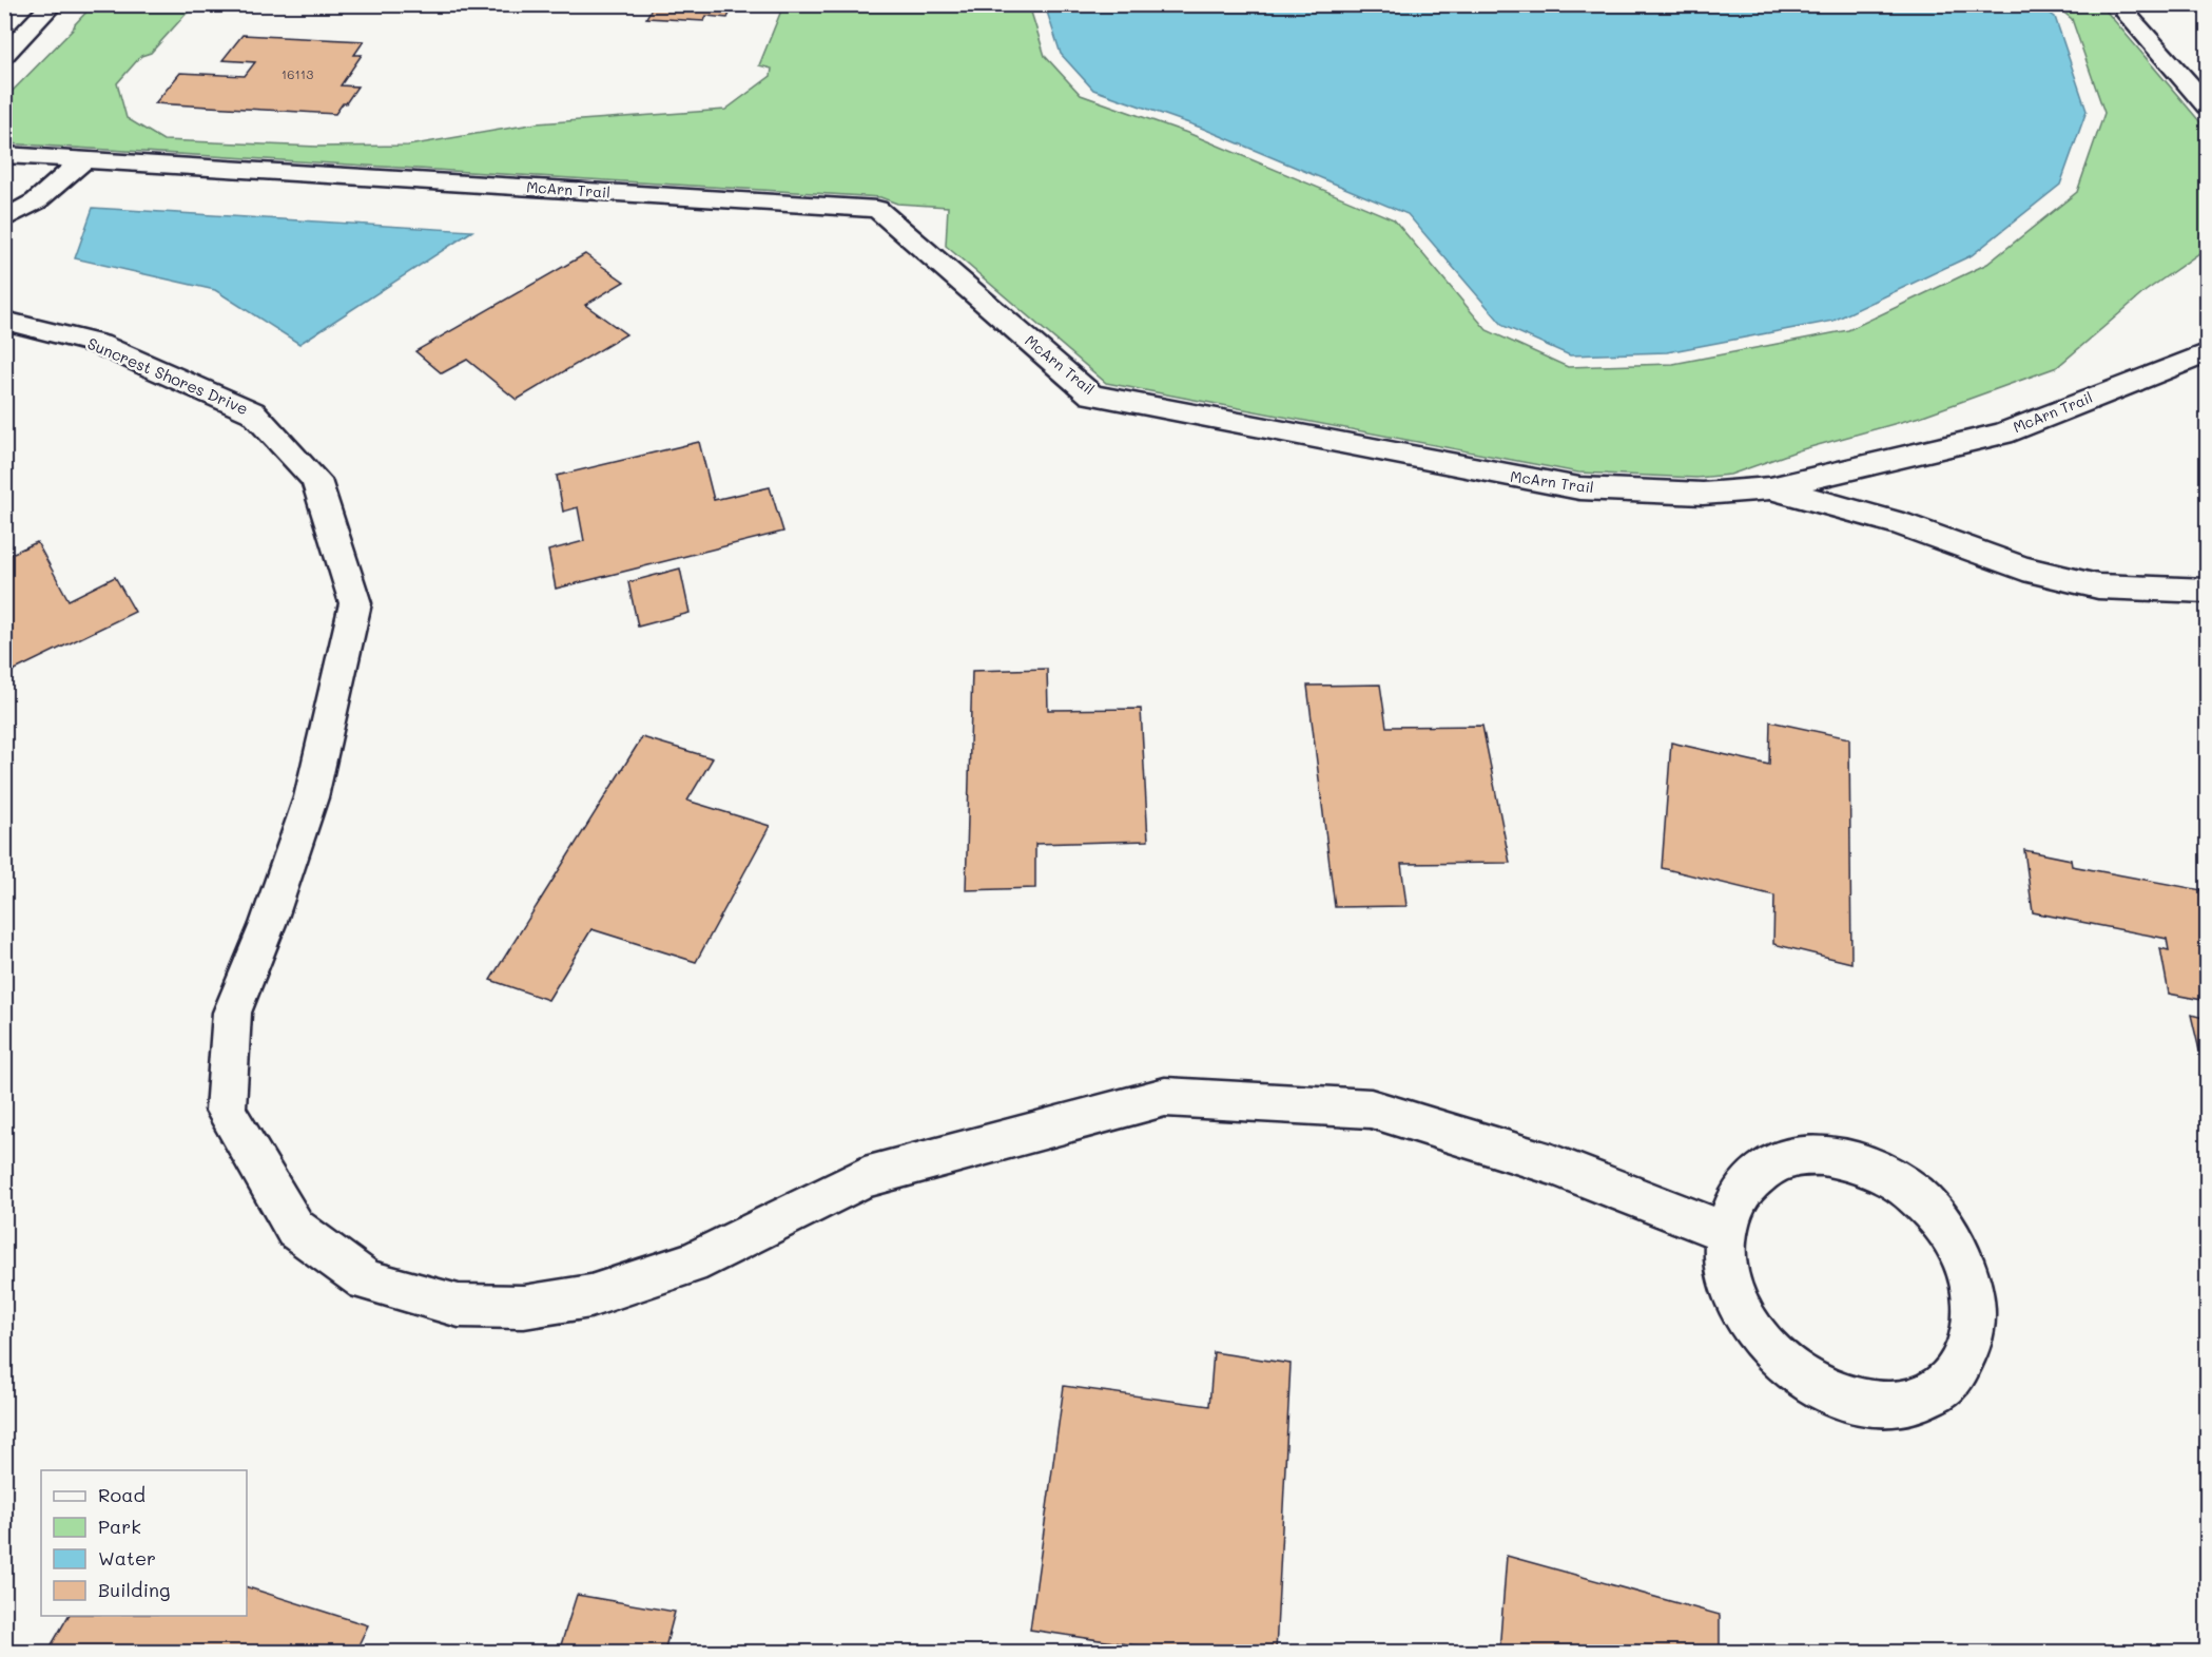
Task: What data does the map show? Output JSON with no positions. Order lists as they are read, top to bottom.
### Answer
{
  "streets": {
    "street": ["McArn Trail", "Suncrest Shores Drive"]
  },
  "house_numbers": ["16113"],
  "legend": [
    "Road",
    "Park",
    "Water",
    "Building"
  ]
}
